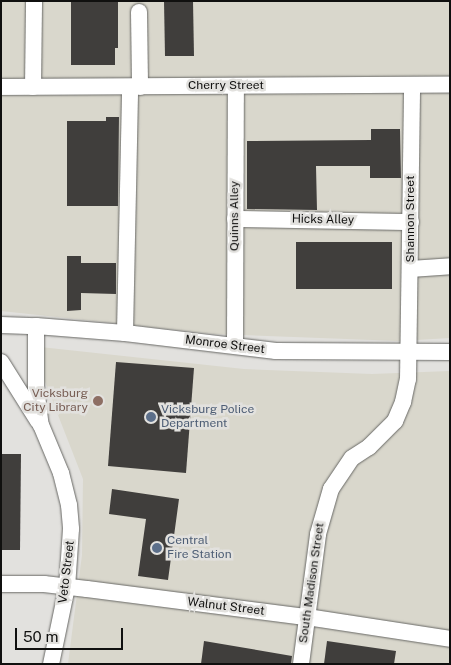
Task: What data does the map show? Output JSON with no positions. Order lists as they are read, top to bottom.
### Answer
{
  "streets": {
    "street": [
      "Cherry Street",
      "Quinns Alley",
      "Shannon Street",
      "Hicks Alley",
      "Monroe Street",
      "Veto Street",
      "South Madison Street",
      "Walnut Street"
    ]
  },
  "crossings": [
    ["Cherry Street", "Quinns Alley"],
    ["Cherry Street", "Shannon Street"],
    ["Quinns Alley", "Hicks Alley"],
    ["Quinns Alley", "Monroe Street"],
    ["Shannon Street", "Hicks Alley"],
    ["Shannon Street", "Monroe Street"],
    ["Shannon Street", "South Madison Street"],
    ["Monroe Street", "Veto Street"],
    ["Monroe Street", "South Madison Street"],
    ["Veto Street", "Walnut Street"],
    ["South Madison Street", "Walnut Street"]
  ],
  "places": ["Vicksburg City Library", "Vicksburg Police Department", "Central Fire Station"],
  "scale_bar": "50 m"
}
